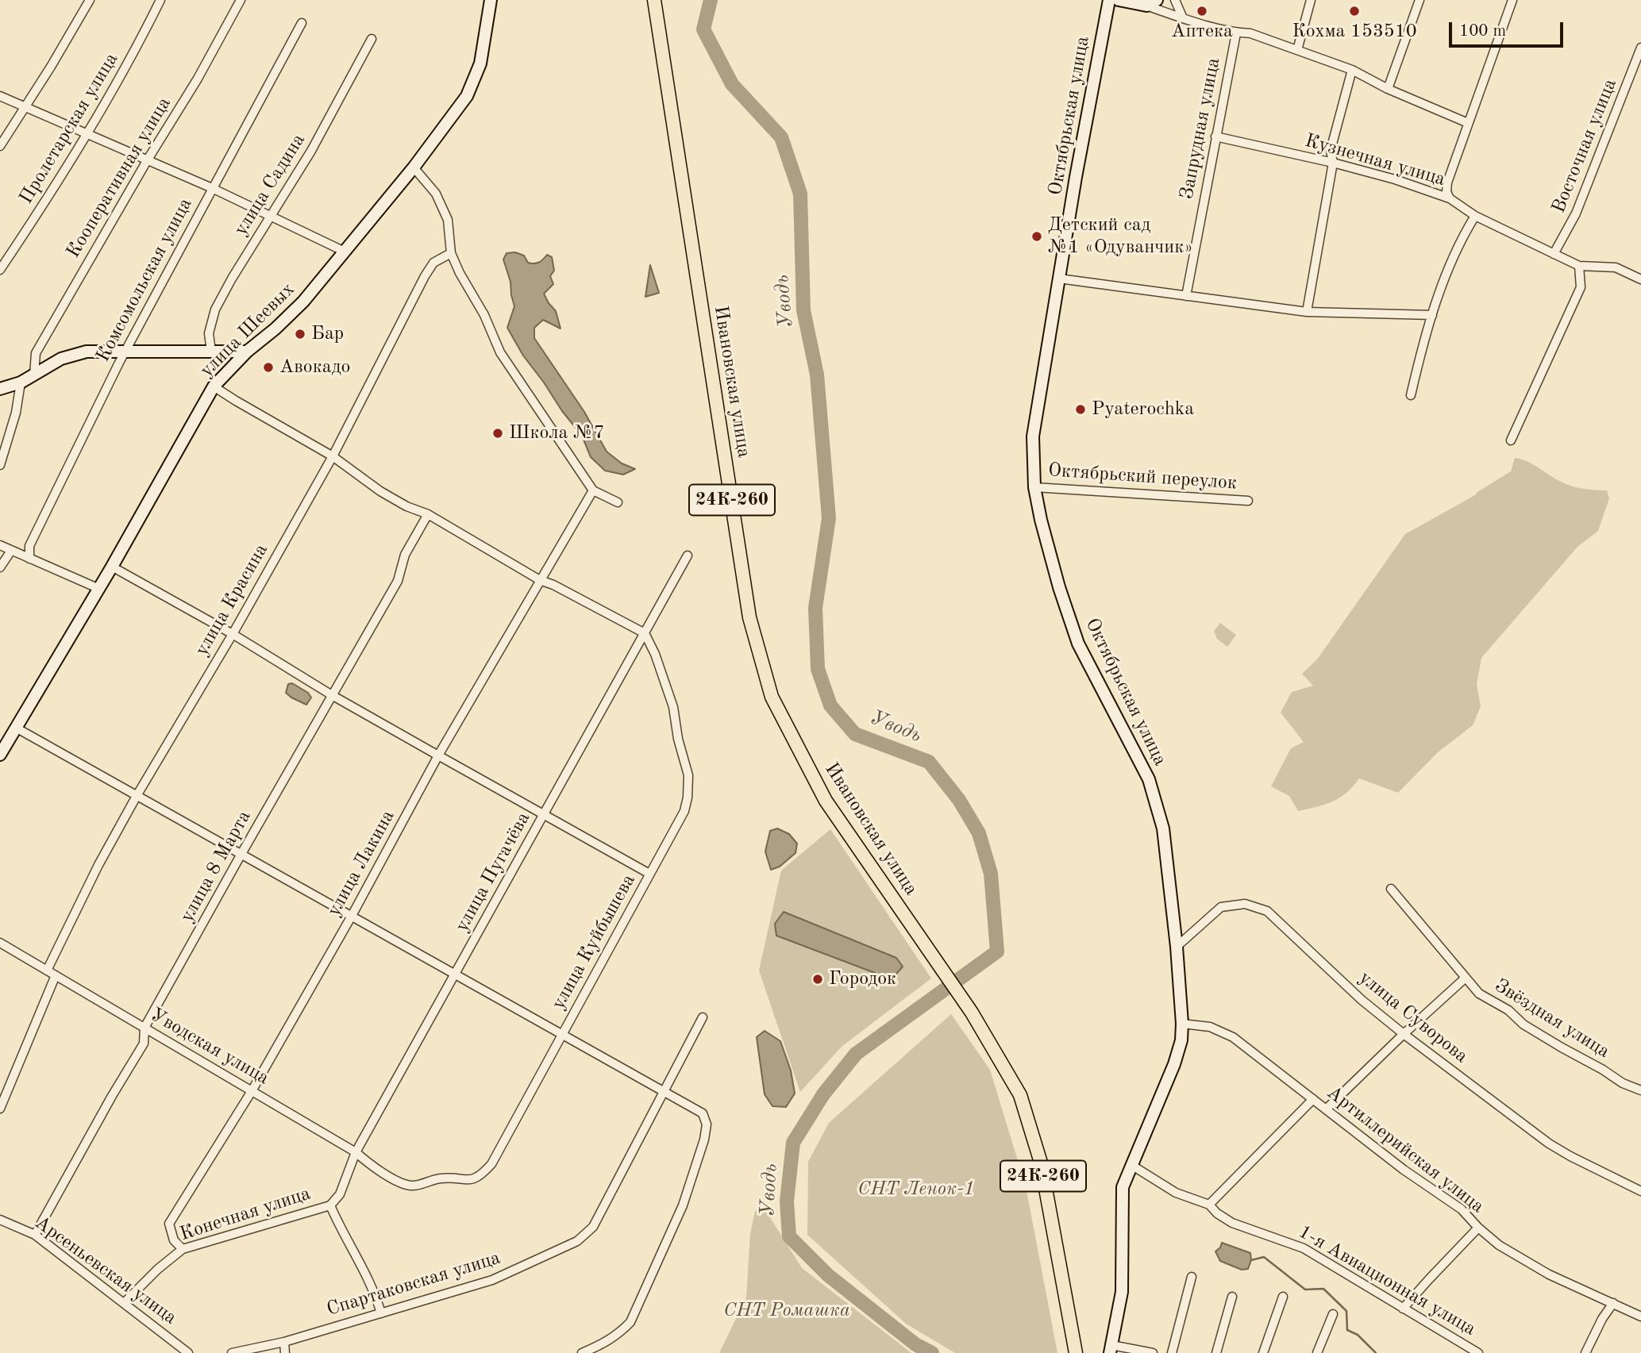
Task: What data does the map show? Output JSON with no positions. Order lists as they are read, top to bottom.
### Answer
{
  "streets": {
    "main road": ["Ивановская улица", "24К-260"],
    "street": [
      "Октябрьская улица",
      "Пролетарская улица",
      "Запрудная улица",
      "Восточная улица",
      "Кузнечная улица",
      "Кооперативная улица",
      "улица Садина",
      "Комсомольская улица",
      "улица Шеевых",
      "Октябрьский переулок",
      "улица Красина",
      "улица Лакина",
      "улица 8 Марта",
      "улица Пугачёва",
      "улица Куйбышева",
      "улица Суворова",
      "Звёздная улица",
      "Уводская улица",
      "Артиллерийская улица",
      "Конечная улица",
      "Арсеньевская улица",
      "1-я Авиационная улица",
      "Спартаковская улица"
    ]
  },
  "crossings": [
    ["Октябрьская улица", "Октябрьский переулок"],
    ["Октябрьская улица", "улица Суворова"],
    ["Октябрьская улица", "Артиллерийская улица"],
    ["Октябрьская улица", "1-я Авиационная улица"],
    ["Запрудная улица", "Кузнечная улица"],
    ["Восточная улица", "Кузнечная улица"],
    ["улица Красина", "Уводская улица"],
    ["улица Лакина", "Уводская улица"],
    ["улица Лакина", "Конечная улица"],
    ["улица 8 Марта", "Уводская улица"],
    ["улица 8 Марта", "Арсеньевская улица"],
    ["улица Пугачёва", "улица Куйбышева"],
    ["улица Пугачёва", "Уводская улица"],
    ["улица Пугачёва", "Конечная улица"],
    ["улица Куйбышева", "Уводская улица"],
    ["Конечная улица", "Арсеньевская улица"]
  ],
  "water": ["Уводь"],
  "parks": ["СНТ Ленок-1", "СНТ Ромашка"],
  "places": [
    "Аптека",
    "Кохма 153510",
    "Детский сад №1 «Одуванчик»",
    "Бар",
    "Авокадо",
    "Pyaterochka",
    "Школа №7",
    "Городок"
  ],
  "scale_bar": "100 m"
}
